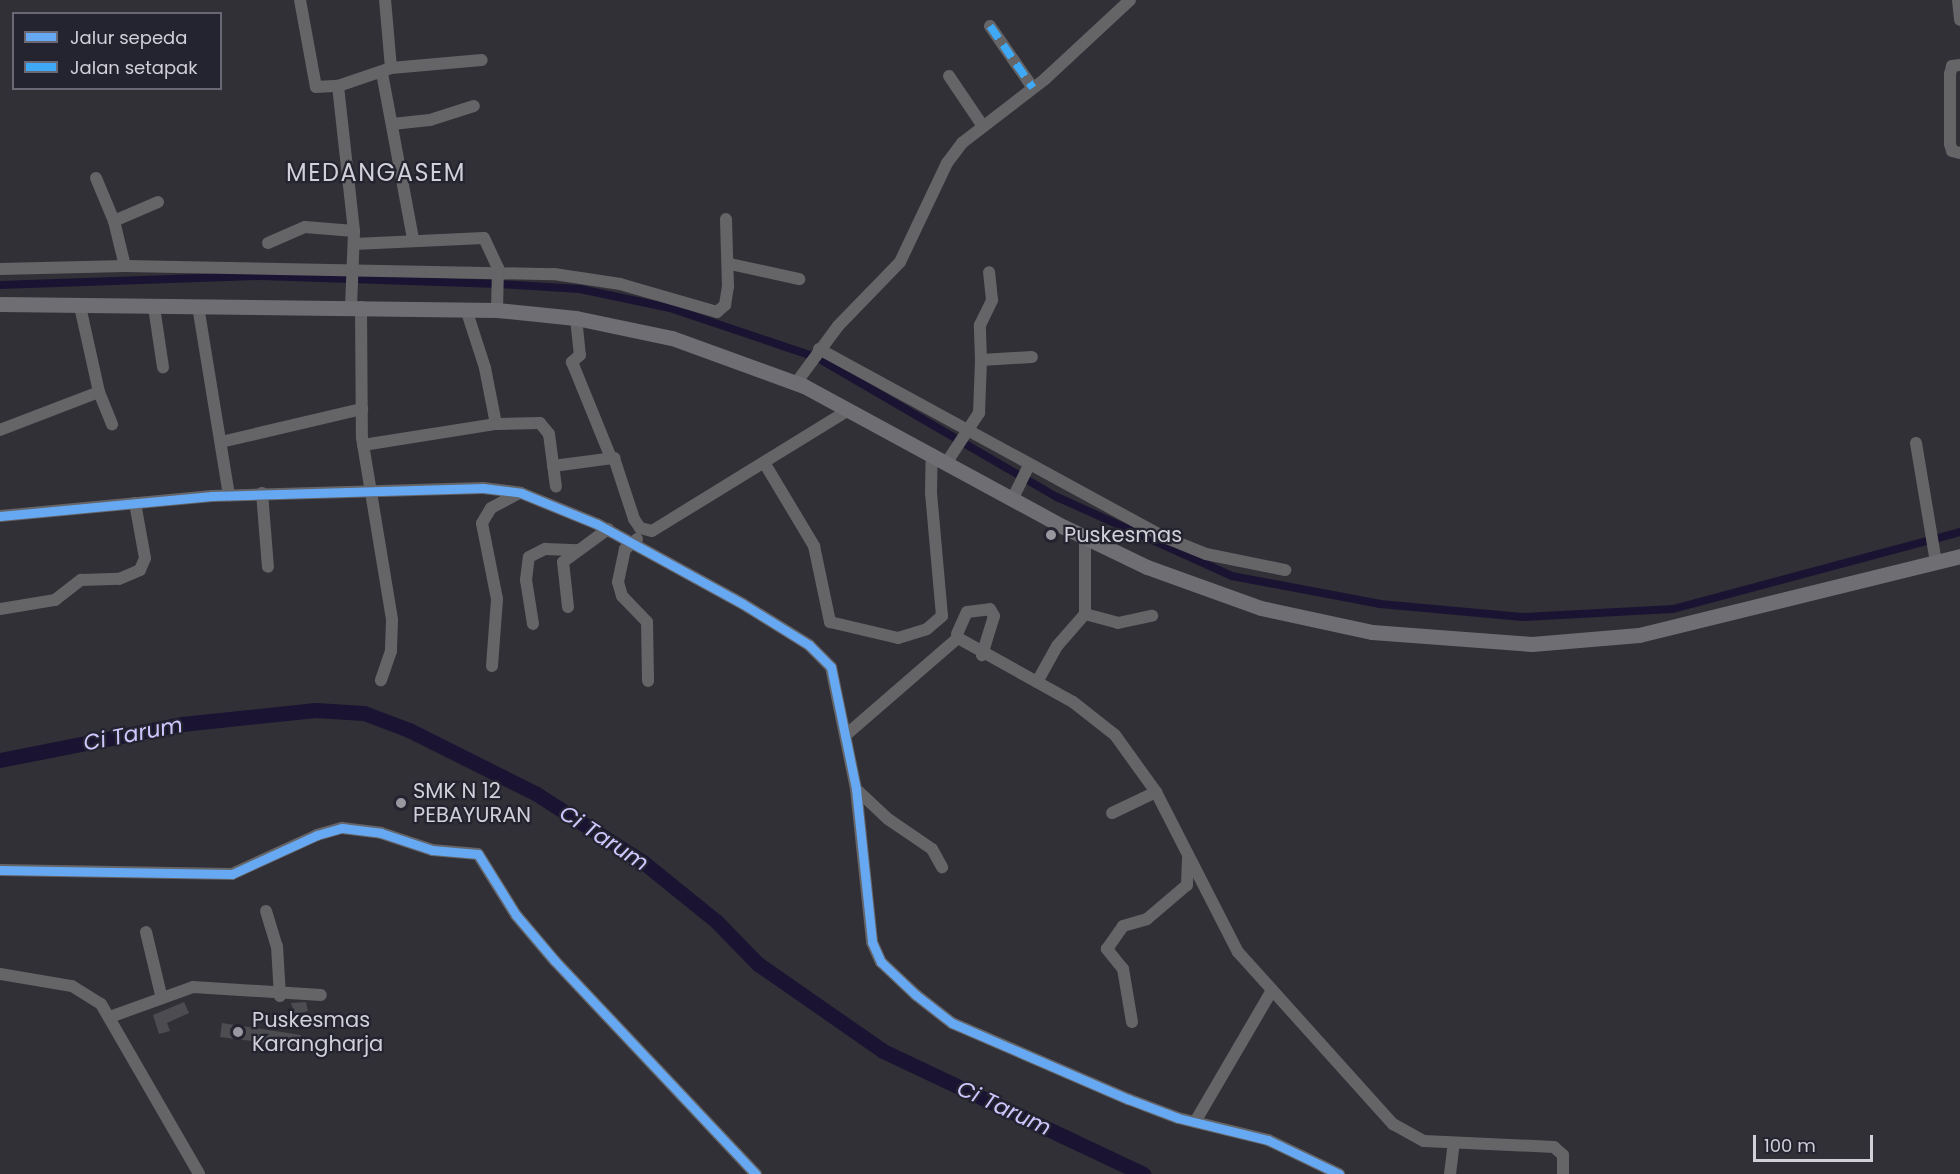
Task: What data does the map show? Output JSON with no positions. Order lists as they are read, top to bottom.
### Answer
{
  "districts": ["MEDANGASEM"],
  "water": ["Ci Tarum"],
  "places": ["Puskesmas", "SMK N 12 PEBAYURAN", "Puskesmas Karangharja"],
  "legend": ["Jalur sepeda", "Jalan setapak"],
  "scale_bar": "100 m"
}
